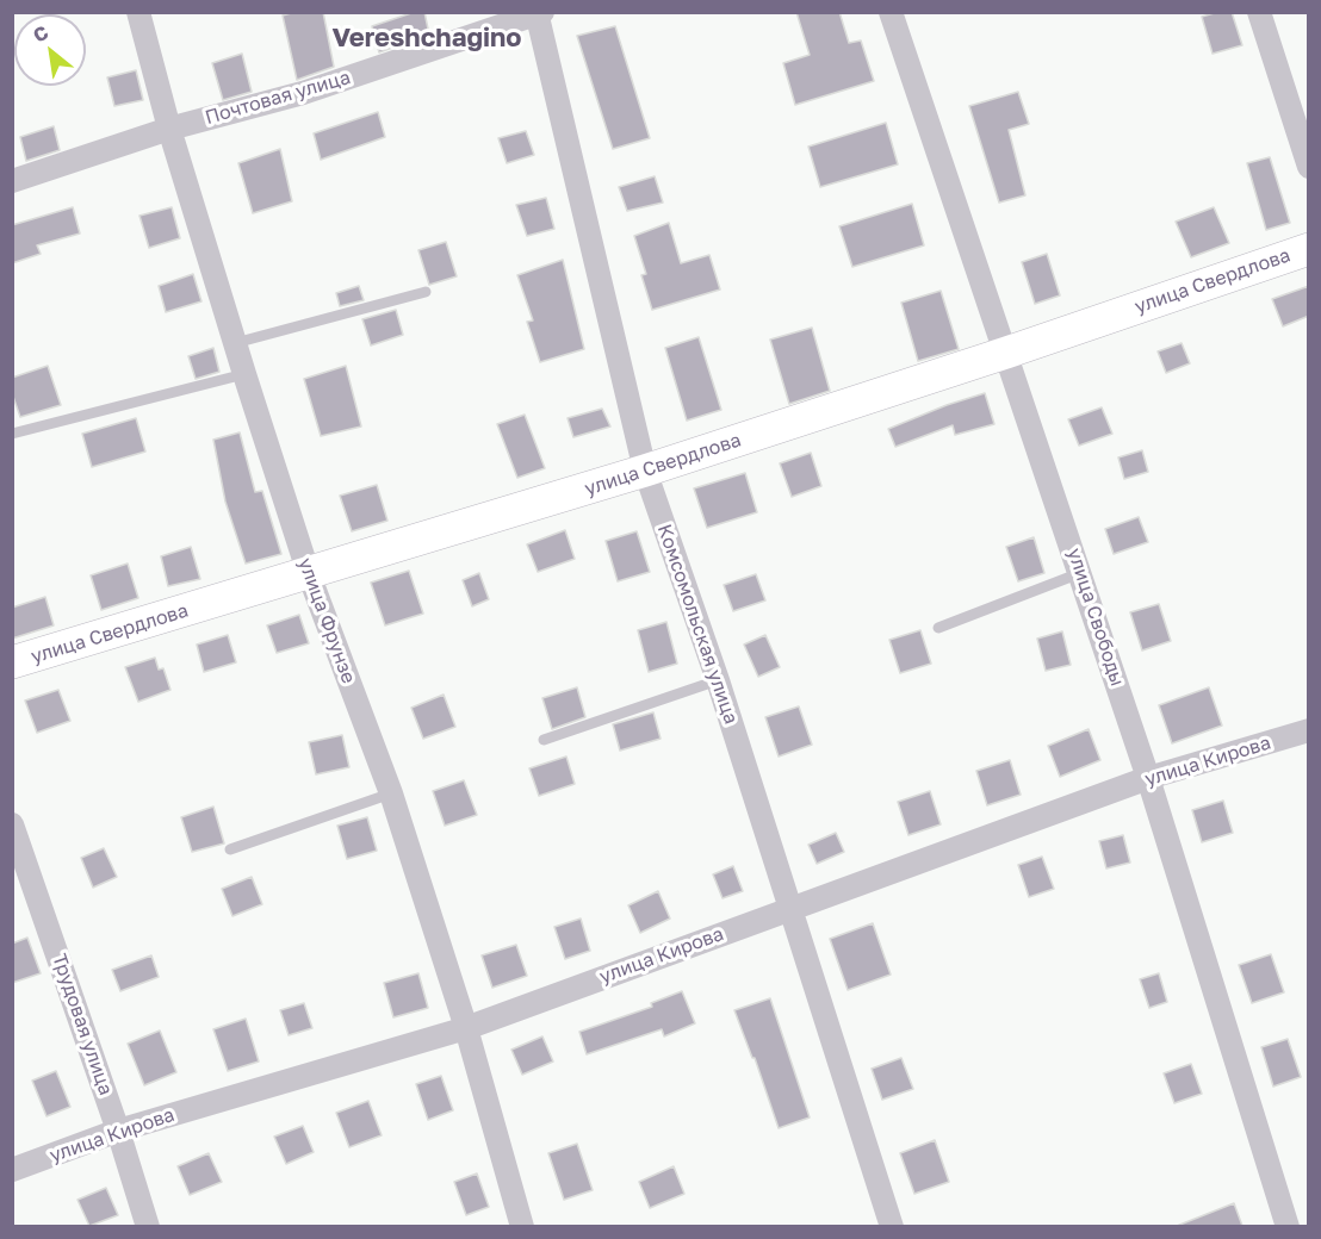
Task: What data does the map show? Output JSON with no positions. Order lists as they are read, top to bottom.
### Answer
{
  "streets": {
    "street": [
      "Почтовая улица",
      "улица Свердлова",
      "улица Свободы",
      "улица Фрунзе",
      "Комсомольская улица",
      "улица Кирова",
      "Трудовая улица"
    ]
  },
  "crossings": [
    ["Почтовая улица", "улица Фрунзе"],
    ["Почтовая улица", "Комсомольская улица"],
    ["улица Свердлова", "улица Свободы"],
    ["улица Свердлова", "улица Фрунзе"],
    ["улица Свердлова", "Комсомольская улица"],
    ["улица Свободы", "улица Кирова"],
    ["улица Фрунзе", "улица Кирова"],
    ["Комсомольская улица", "улица Кирова"],
    ["улица Кирова", "Трудовая улица"]
  ],
  "districts": ["Vereshchagino"],
  "north": "top left"
}
